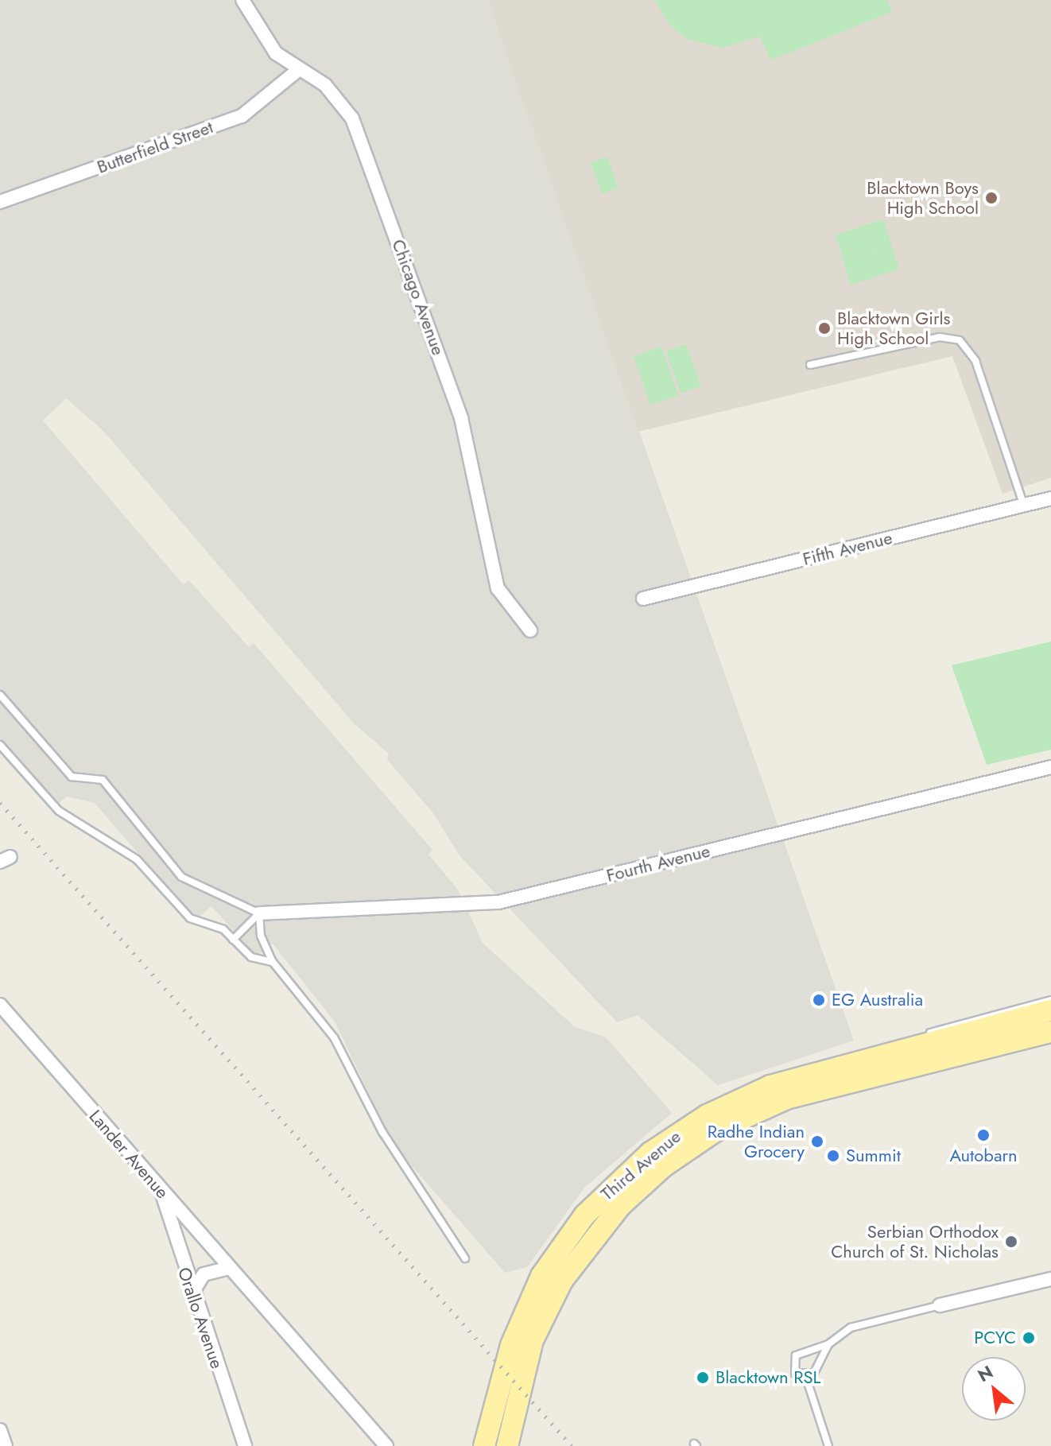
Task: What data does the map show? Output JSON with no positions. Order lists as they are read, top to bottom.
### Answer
{
  "streets": {
    "main road": ["Third Avenue"],
    "street": [
      "Butterfield Street",
      "Chicago Avenue",
      "Fifth Avenue",
      "Fourth Avenue",
      "Lander Avenue",
      "Orallo Avenue"
    ]
  },
  "crossings": [
    ["Butterfield Street", "Chicago Avenue"],
    ["Lander Avenue", "Orallo Avenue"]
  ],
  "places": [
    "Blacktown Boys High School",
    "Blacktown Girls High School",
    "EG Australia",
    "Autobarn",
    "Radhe Indian Grocery",
    "Summit",
    "Serbian Orthodox Church of St. Nicholas",
    "PCYC",
    "Blacktown RSL"
  ],
  "north": "top left"
}
